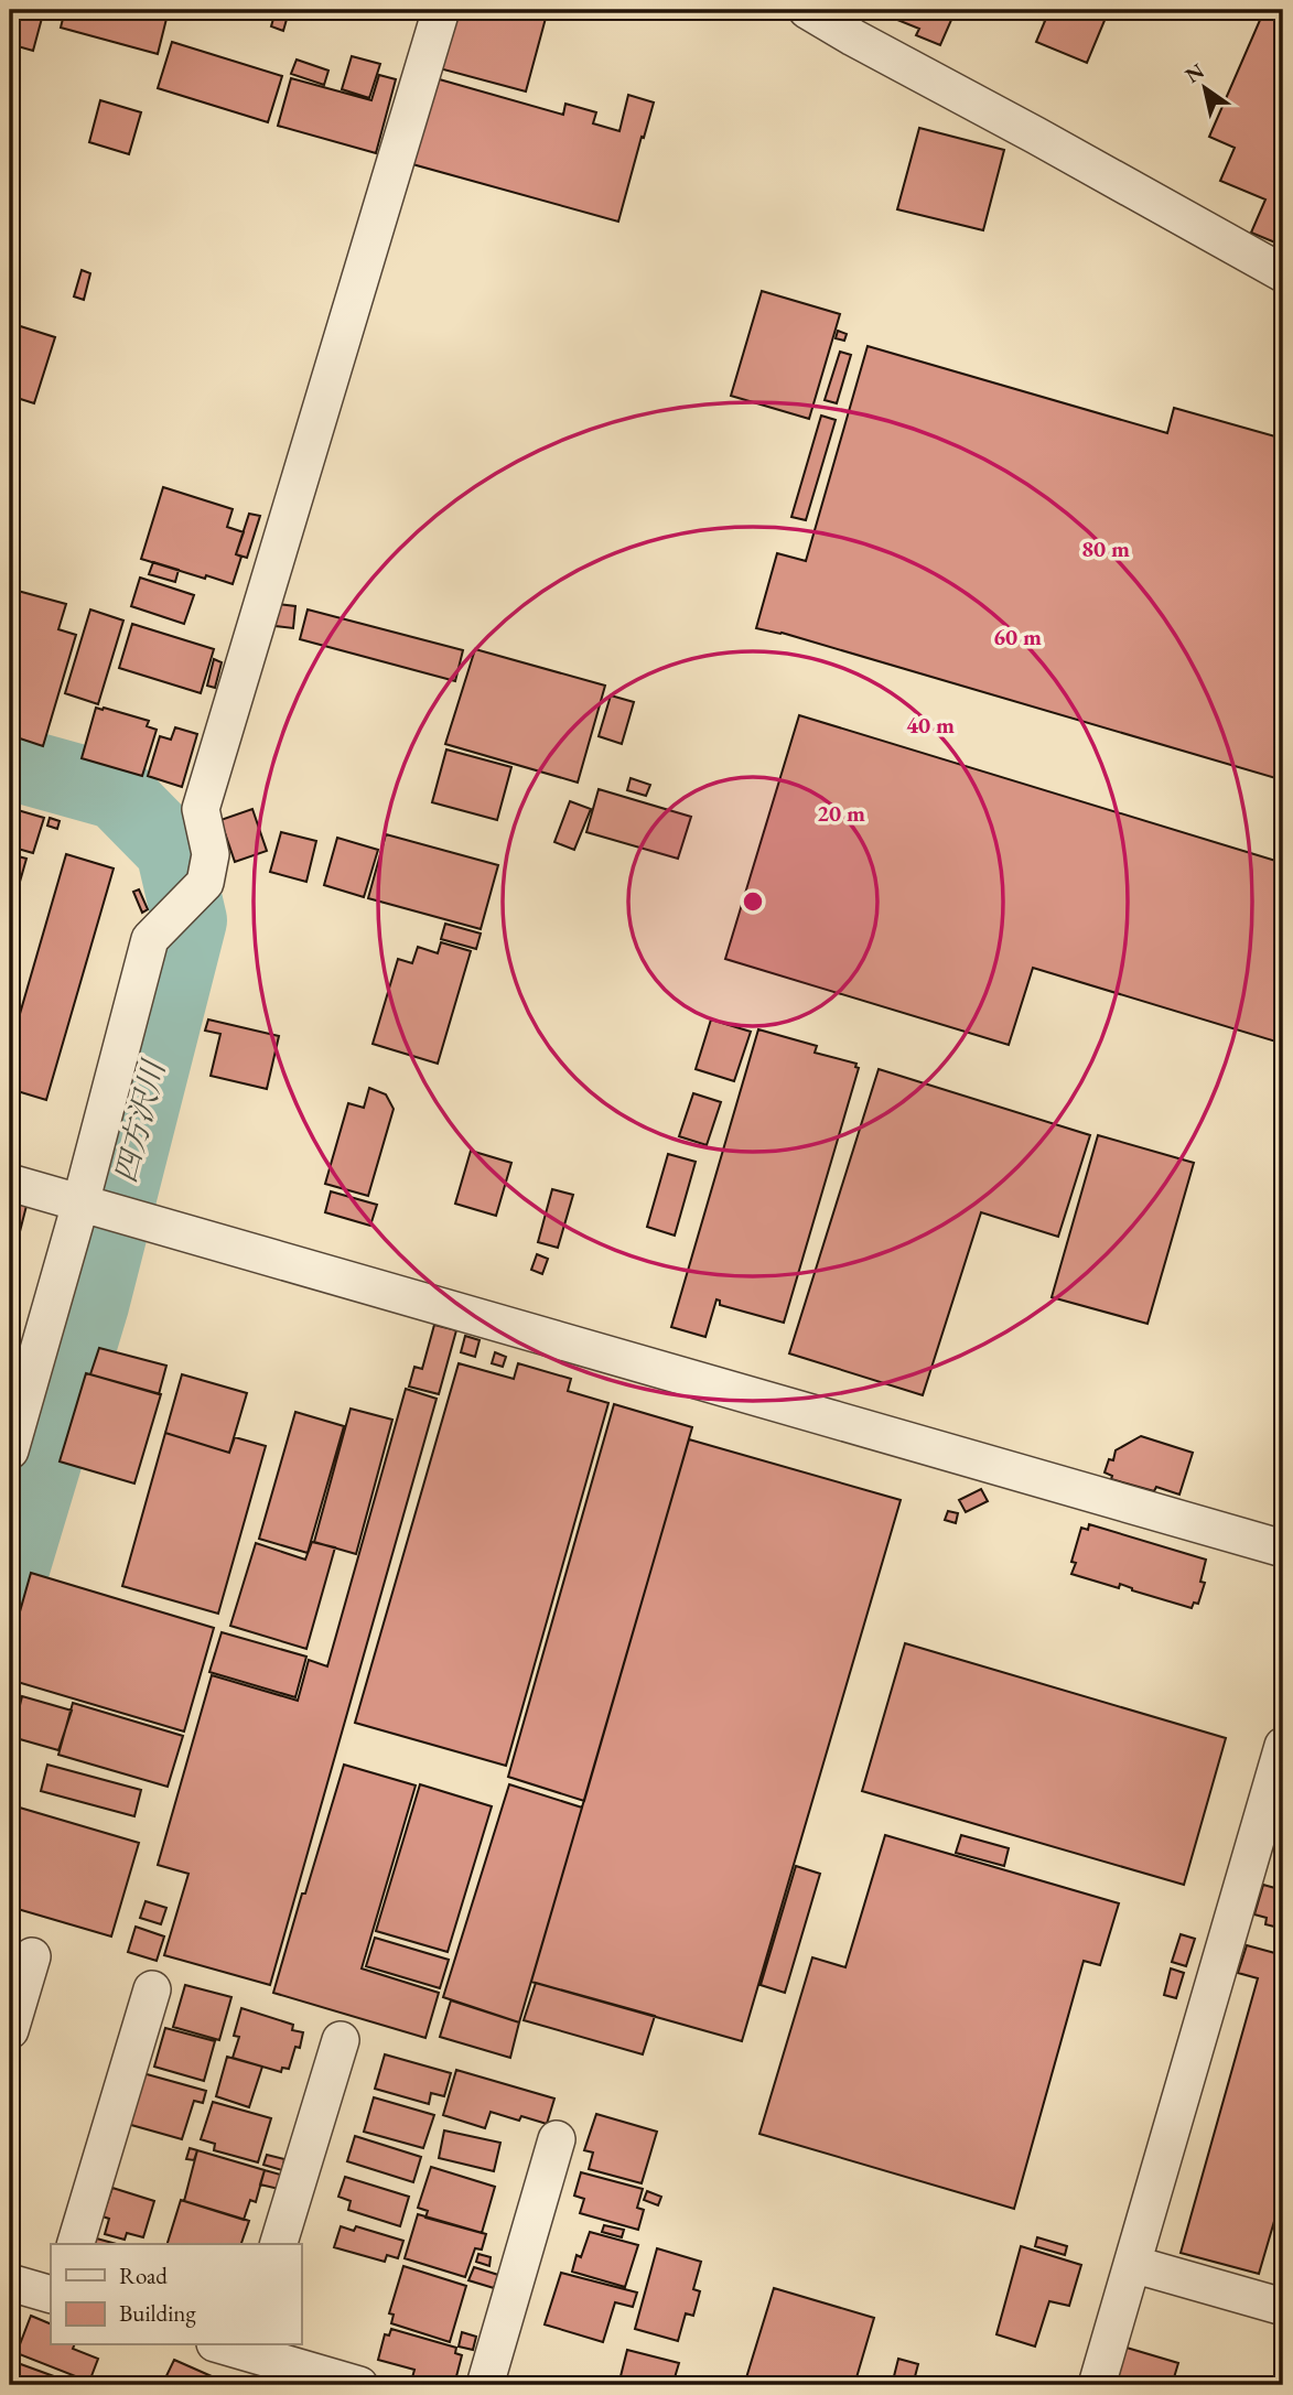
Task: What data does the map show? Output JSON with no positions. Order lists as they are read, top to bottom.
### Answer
{
  "water": ["四方沢川"],
  "legend": ["Road", "Building"],
  "north": "top left",
  "rings": [
    "80 m",
    "60 m",
    "40 m",
    "20 m"
  ]
}
